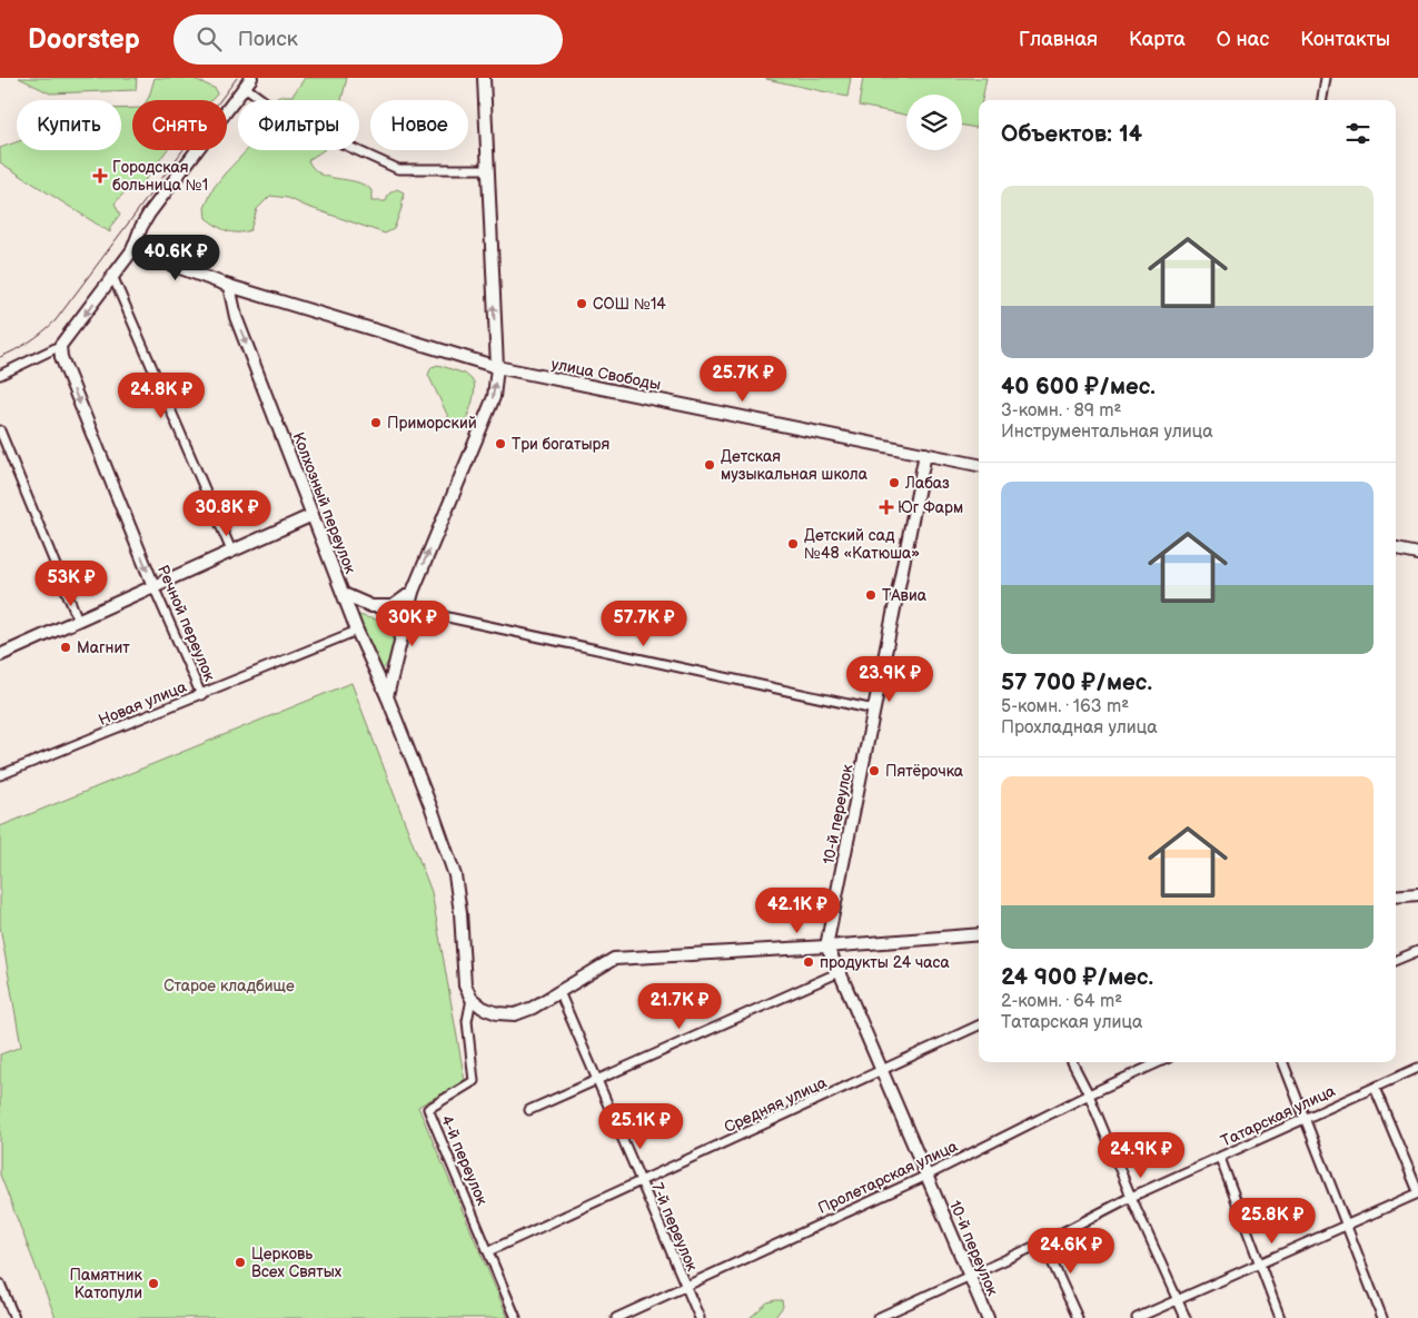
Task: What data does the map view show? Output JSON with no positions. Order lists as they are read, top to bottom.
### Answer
{
  "streets": {
    "main road": [
      "улица Свободы",
      "Колхозный переулок",
      "Речной переулок",
      "10-й переулок"
    ],
    "street": [
      "Новая улица",
      "Средняя улица",
      "Татарская улица",
      "4-й переулок",
      "Пролетарская улица",
      "7-й переулок"
    ]
  },
  "crossings": [
    ["улица Свободы", "Колхозный переулок"],
    ["улица Свободы", "10-й переулок"],
    ["Колхозный переулок", "Новая улица"],
    ["Колхозный переулок", "4-й переулок"],
    ["Речной переулок", "Новая улица"],
    ["10-й переулок", "Средняя улица"],
    ["10-й переулок", "Татарская улица"],
    ["10-й переулок", "Пролетарская улица"],
    ["Средняя улица", "4-й переулок"],
    ["Средняя улица", "7-й переулок"],
    ["Пролетарская улица", "7-й переулок"]
  ],
  "one_way": ["Речной переулок"],
  "parks": ["Старое кладбище"],
  "places": {
    "health": ["Городская больница №1", "Юг Фарм"],
    "other": [
      "СОШ №14",
      "Приморский",
      "Три богатыря",
      "Детская музыкальная школа",
      "Лабаз",
      "Детский сад №48 «Катюша»",
      "ТАвиа",
      "Магнит",
      "Пятёрочка",
      "продукты 24 часа",
      "Церковь Всех Святых",
      "Памятник Катопули"
    ]
  },
  "page": {
    "header": "Doorstep",
    "search": "Поиск",
    "nav": [
      "Главная",
      "Карта",
      "О нас",
      "Контакты"
    ],
    "chip": [
      "Купить",
      "Снять",
      "Фильтры",
      "Новое"
    ],
    "heading": "Объектов: 14",
    "list": [
      {
        "name": "40 600 ₽/мес.",
        "note": "3-комн. · 89 m² · Инструментальная улица"
      },
      {
        "name": "57 700 ₽/мес.",
        "note": "5-комн. · 163 m² · Прохладная улица"
      },
      {
        "name": "24 900 ₽/мес.",
        "note": "2-комн. · 64 m² · Татарская улица"
      }
    ],
    "price": [
      "40.6K ₽",
      "25.7K ₽",
      "24.8K ₽",
      "30.8K ₽",
      "53K ₽",
      "30K ₽",
      "57.7K ₽",
      "23.9K ₽",
      "42.1K ₽",
      "21.7K ₽",
      "25.1K ₽",
      "24.9K ₽",
      "25.8K ₽",
      "24.6K ₽"
    ]
  }
}
